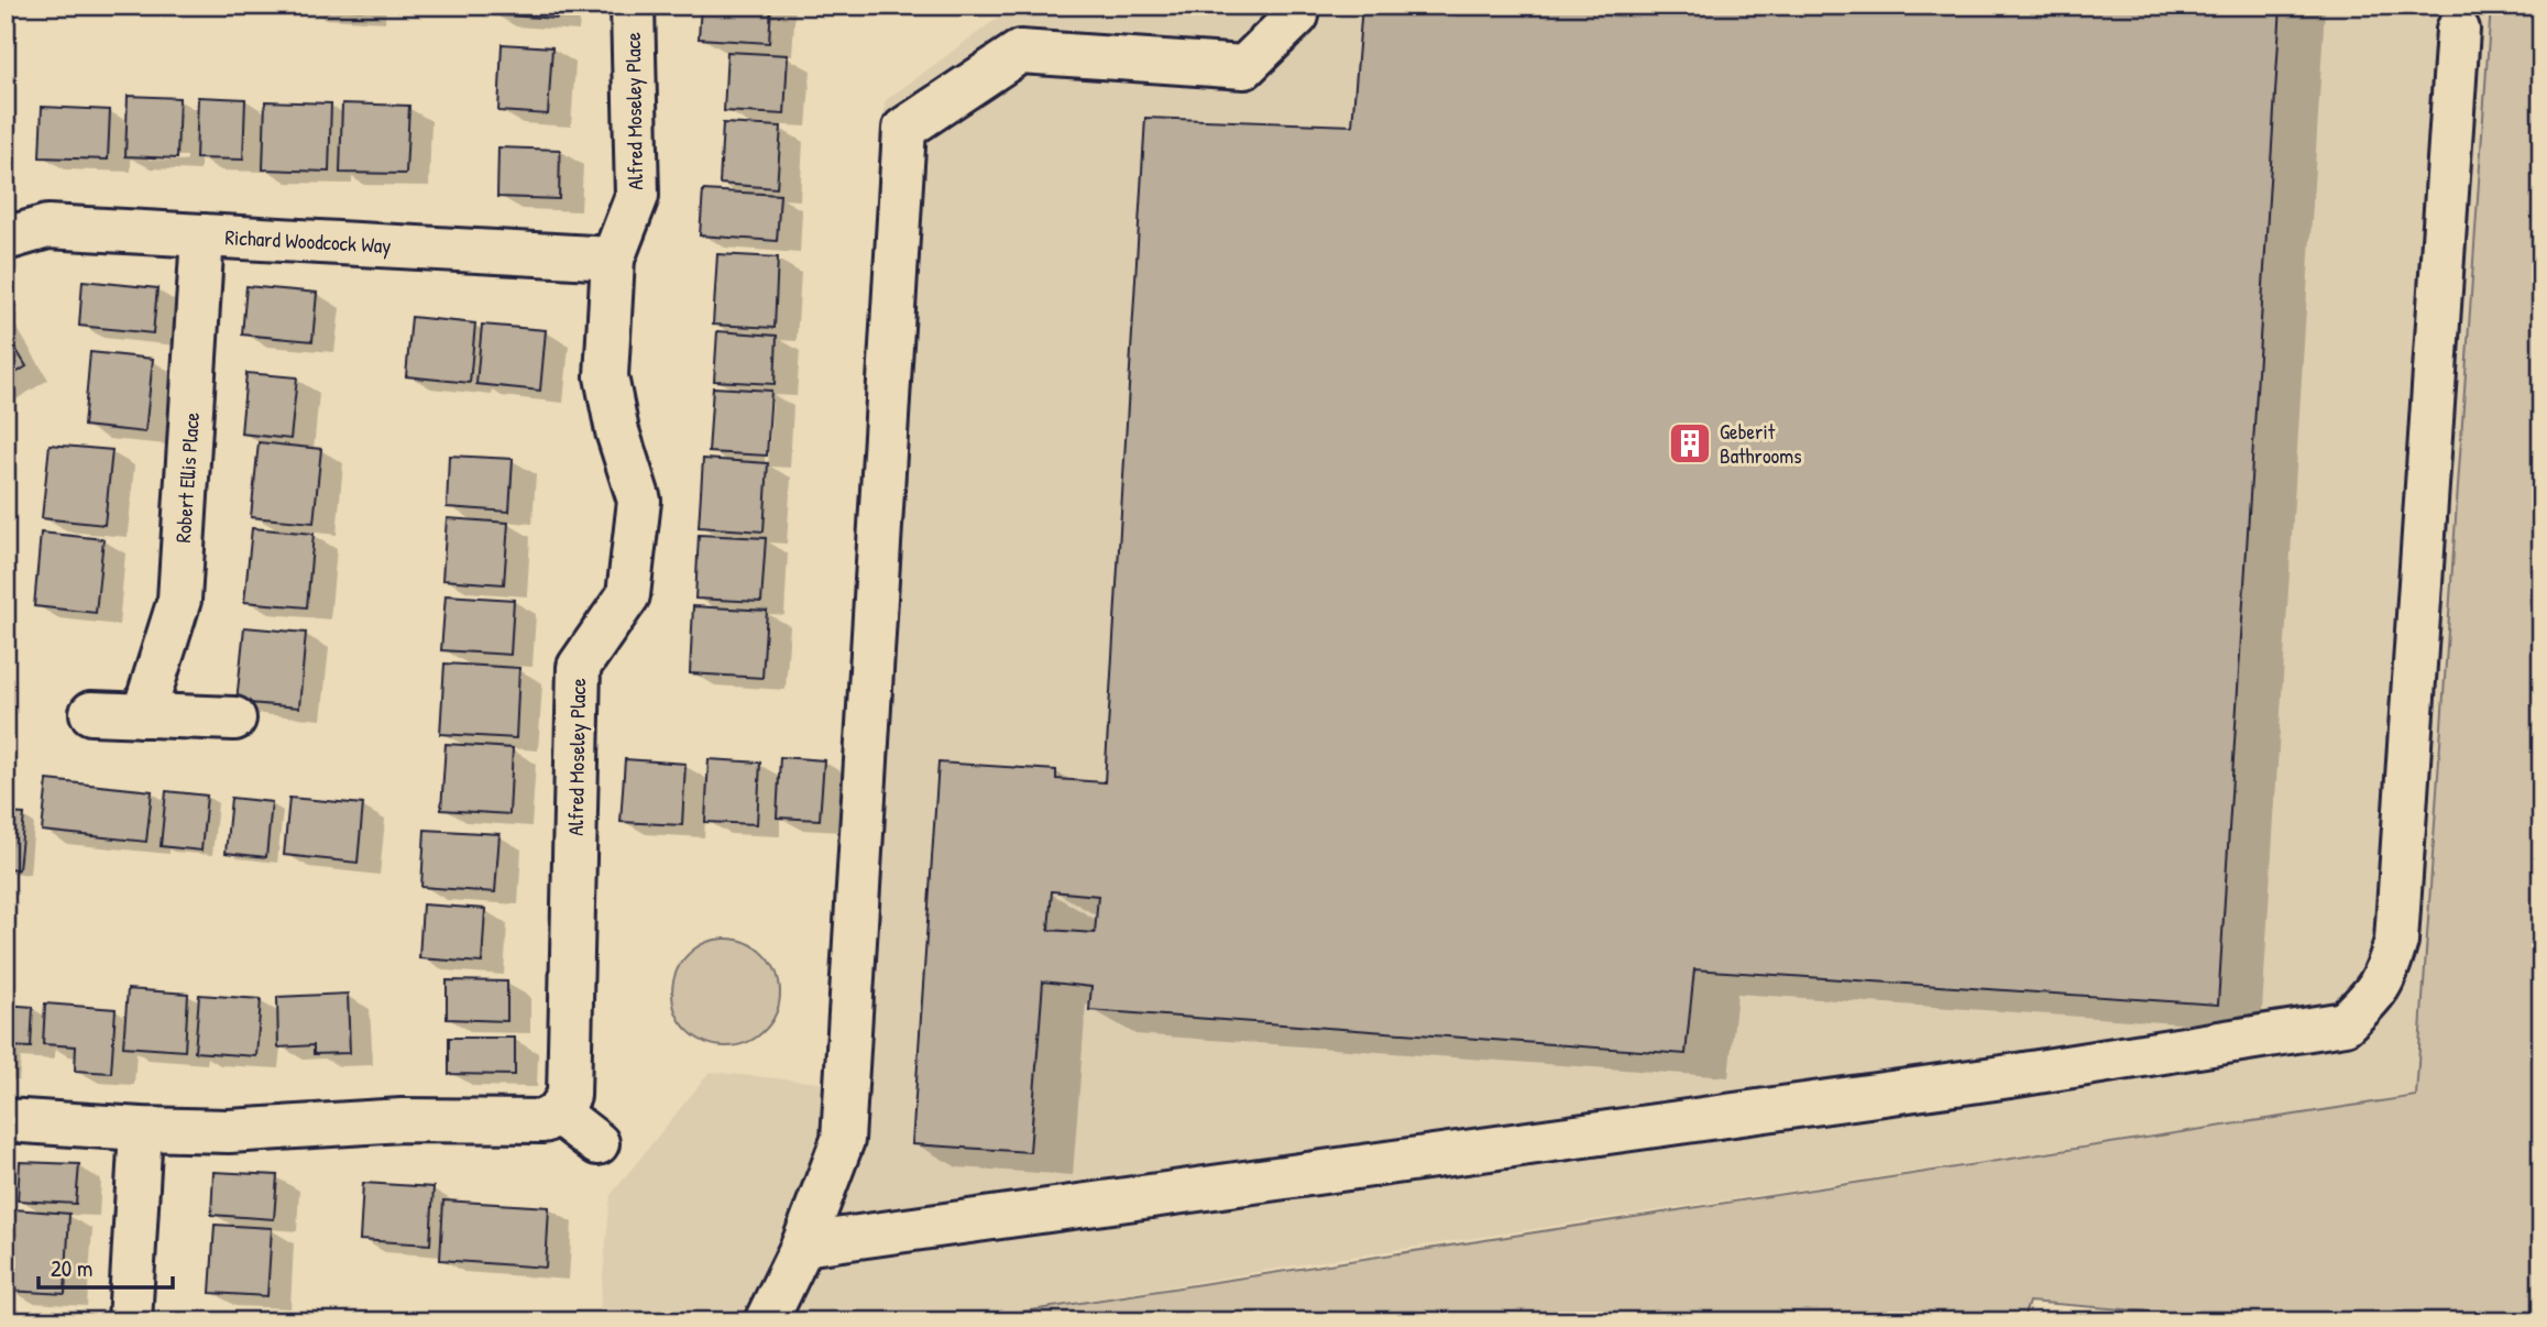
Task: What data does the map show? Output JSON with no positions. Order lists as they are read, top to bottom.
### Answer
{
  "streets": {
    "street": ["Alfred Moseley Place", "Richard Woodcock Way", "Robert Ellis Place"]
  },
  "crossings": [
    ["Alfred Moseley Place", "Richard Woodcock Way"],
    ["Richard Woodcock Way", "Robert Ellis Place"]
  ],
  "places": {
    "building": ["Geberit Bathrooms"]
  },
  "scale_bar": "20 m"
}
